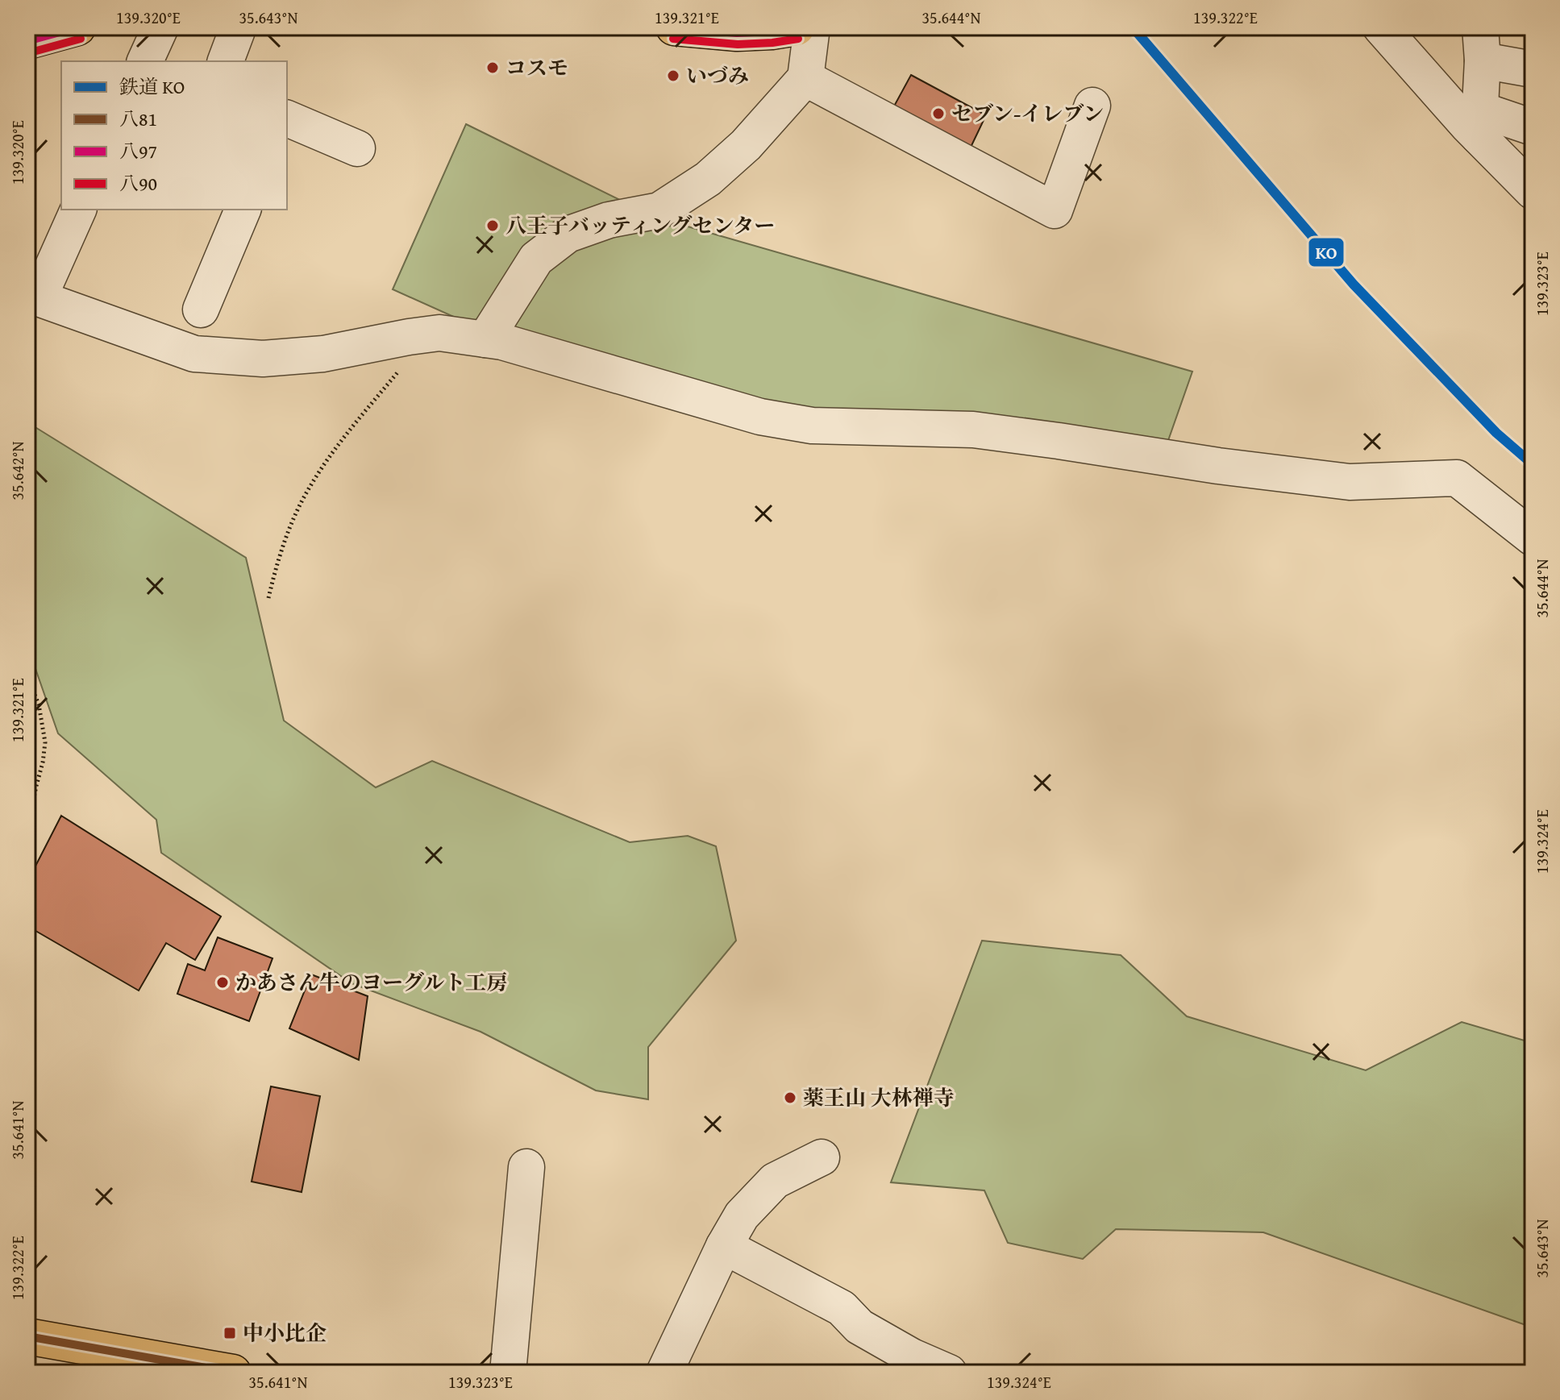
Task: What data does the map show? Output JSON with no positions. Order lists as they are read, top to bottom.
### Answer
{
  "places": {
    "other": [
      "コスモ",
      "いづみ",
      "セブン-イレブン",
      "八王子バッティングセンター",
      "かあさん牛のヨーグルト工房",
      "薬王山 大林禅寺"
    ],
    "transit": ["中小比企"]
  },
  "lines": [
    "rail line KO",
    "transit line 八97",
    "transit line 八90",
    "transit line 八81"
  ],
  "legend": [
    "鉄道 KO",
    "八81",
    "八97",
    "八90"
  ],
  "coordinates": [
    "139.320°E",
    "35.643°N",
    "139.321°E",
    "35.644°N",
    "139.322°E",
    "139.323°E",
    "35.642°N",
    "139.324°E",
    "35.641°N"
  ]
}
